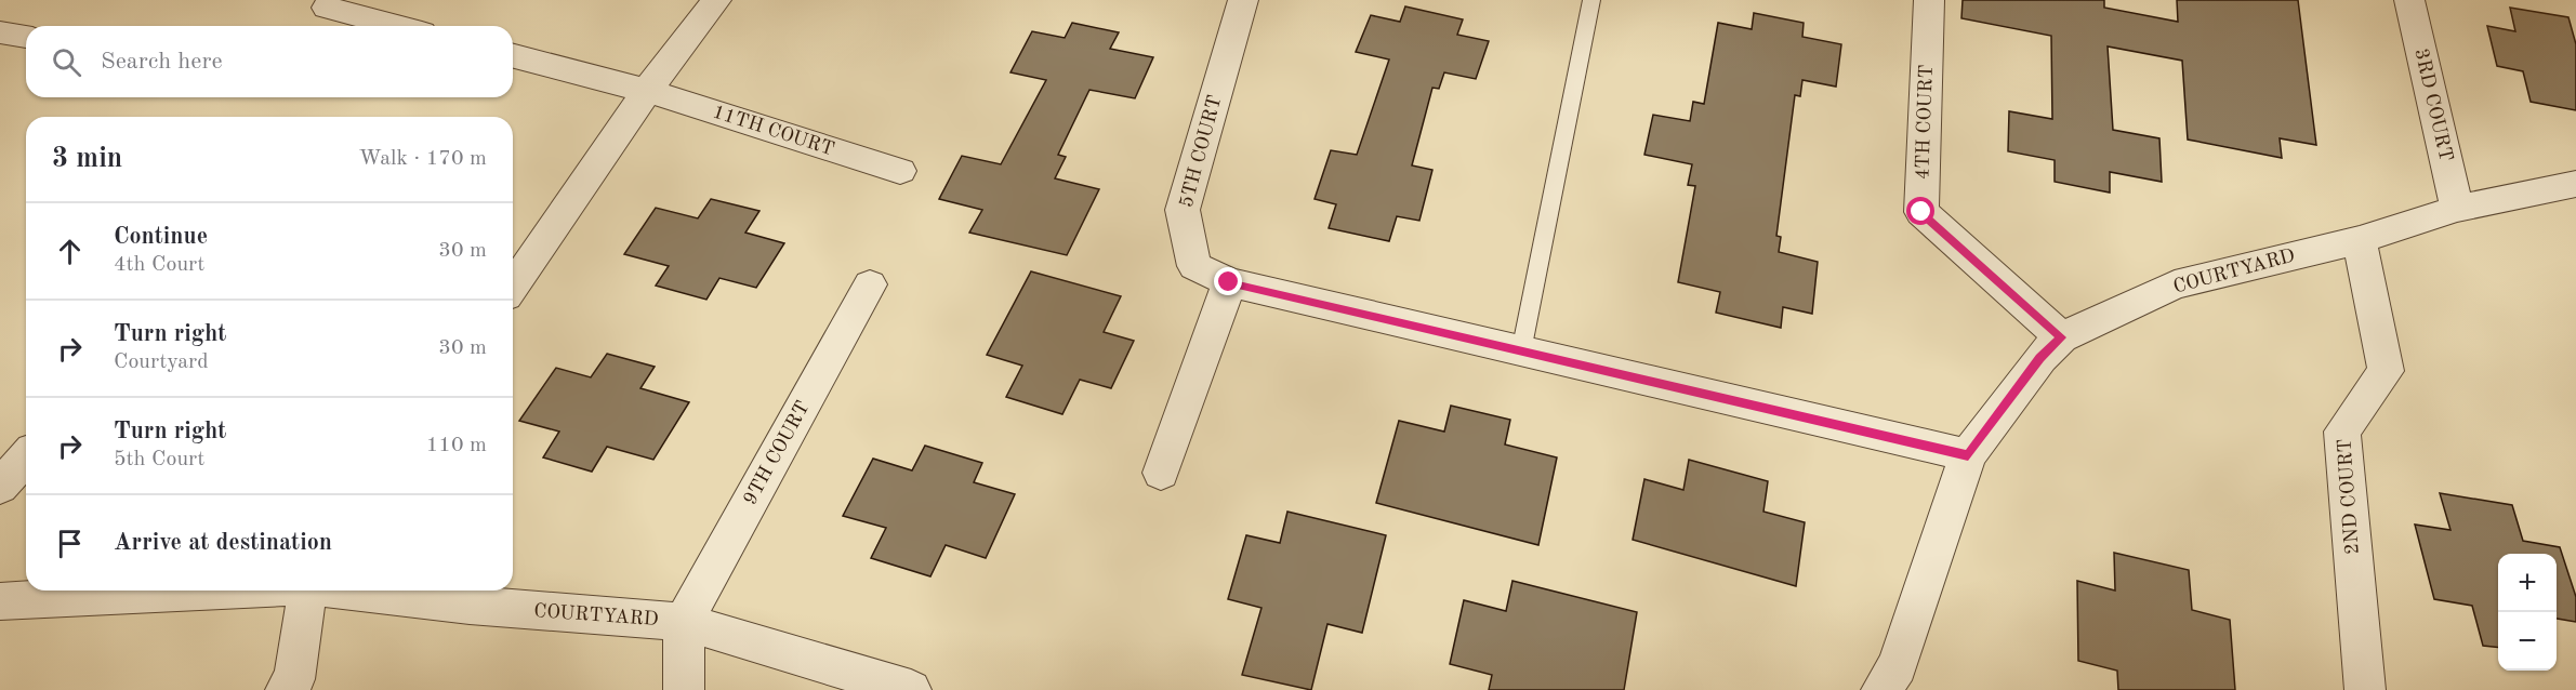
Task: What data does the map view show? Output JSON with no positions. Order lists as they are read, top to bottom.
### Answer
{
  "streets": {
    "street": [
      "3RD COURT",
      "4TH COURT",
      "11TH COURT",
      "5TH COURT",
      "COURTYARD",
      "9TH COURT",
      "2ND COURT"
    ]
  },
  "crossings": [
    ["3RD COURT", "COURTYARD"],
    ["4TH COURT", "COURTYARD"],
    ["5TH COURT", "COURTYARD"],
    ["COURTYARD", "9TH COURT"],
    ["COURTYARD", "2ND COURT"]
  ],
  "page": {
    "search": "Search here",
    "heading": ["3 min", "Walk · 170 m"],
    "list": [
      ["Continue", "4th Court", "30 m"],
      ["Turn right", "Courtyard", "30 m"],
      ["Turn right", "5th Court", "110 m"],
      "Arrive at destination"
    ],
    "map_buttons": ["+", "−"]
  }
}
